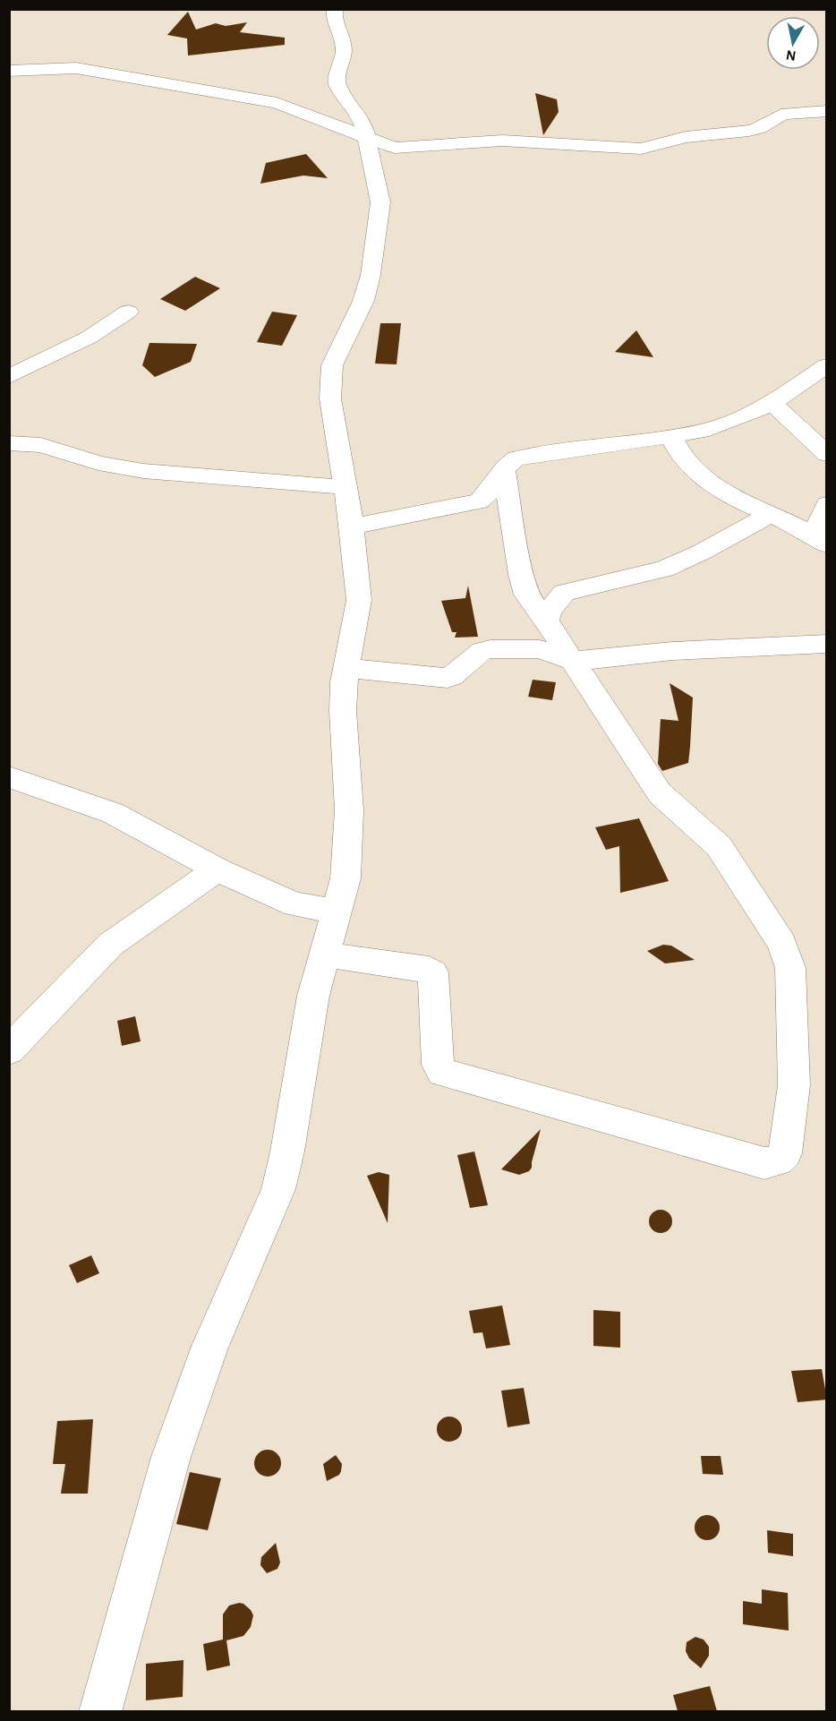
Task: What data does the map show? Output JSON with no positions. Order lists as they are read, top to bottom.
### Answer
{
  "north": "bottom"
}
